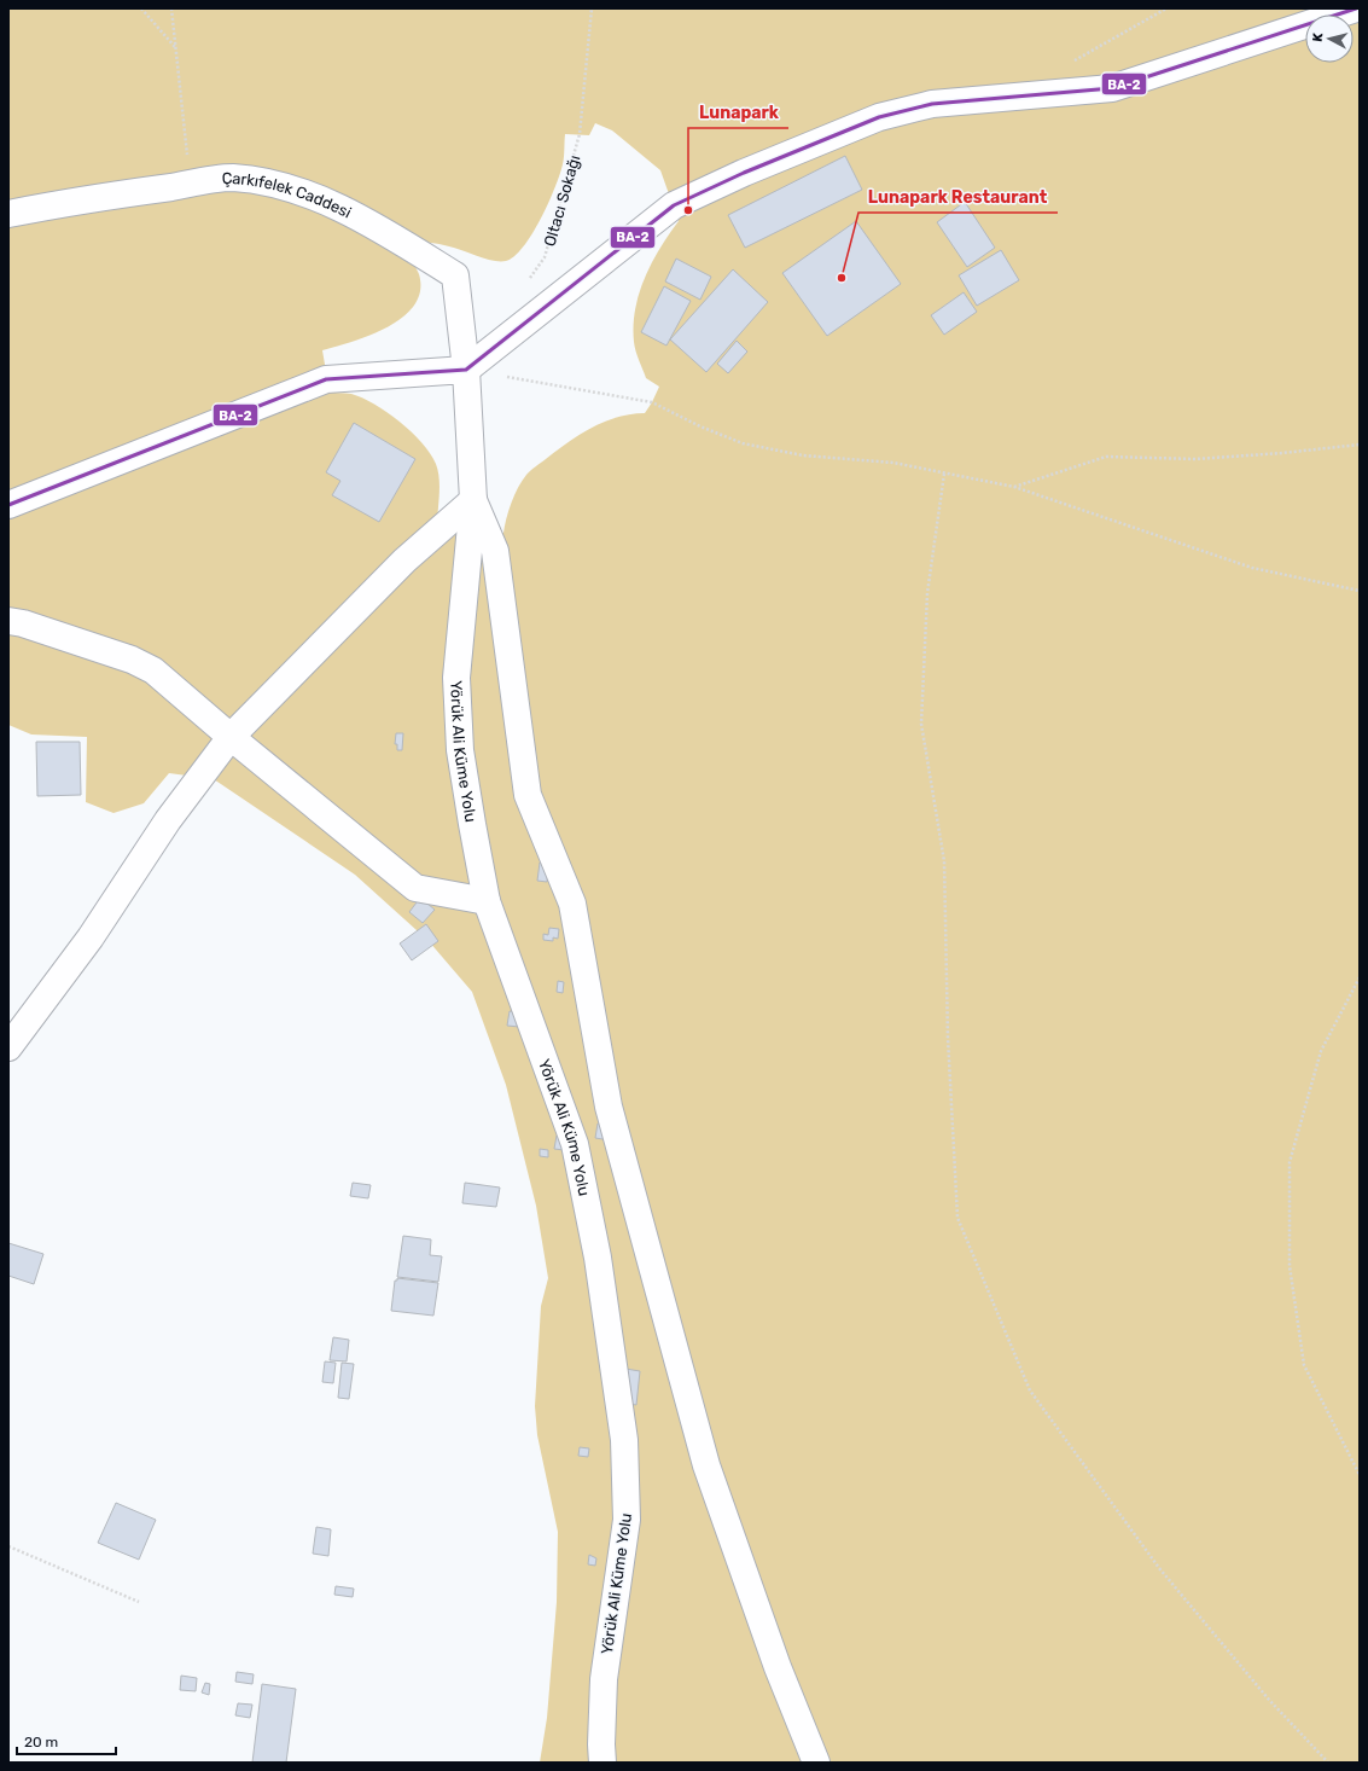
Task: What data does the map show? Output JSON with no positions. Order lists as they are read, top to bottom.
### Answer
{
  "streets": {
    "street": ["Çarkıfelek Caddesi", "Yörük Ali Küme Yolu"],
    "path": ["Oltacı Sokağı"]
  },
  "places": ["Lunapark", "Lunapark Restaurant"],
  "lines": ["transit line BA-2"],
  "scale_bar": "20 m",
  "north": "left"
}
